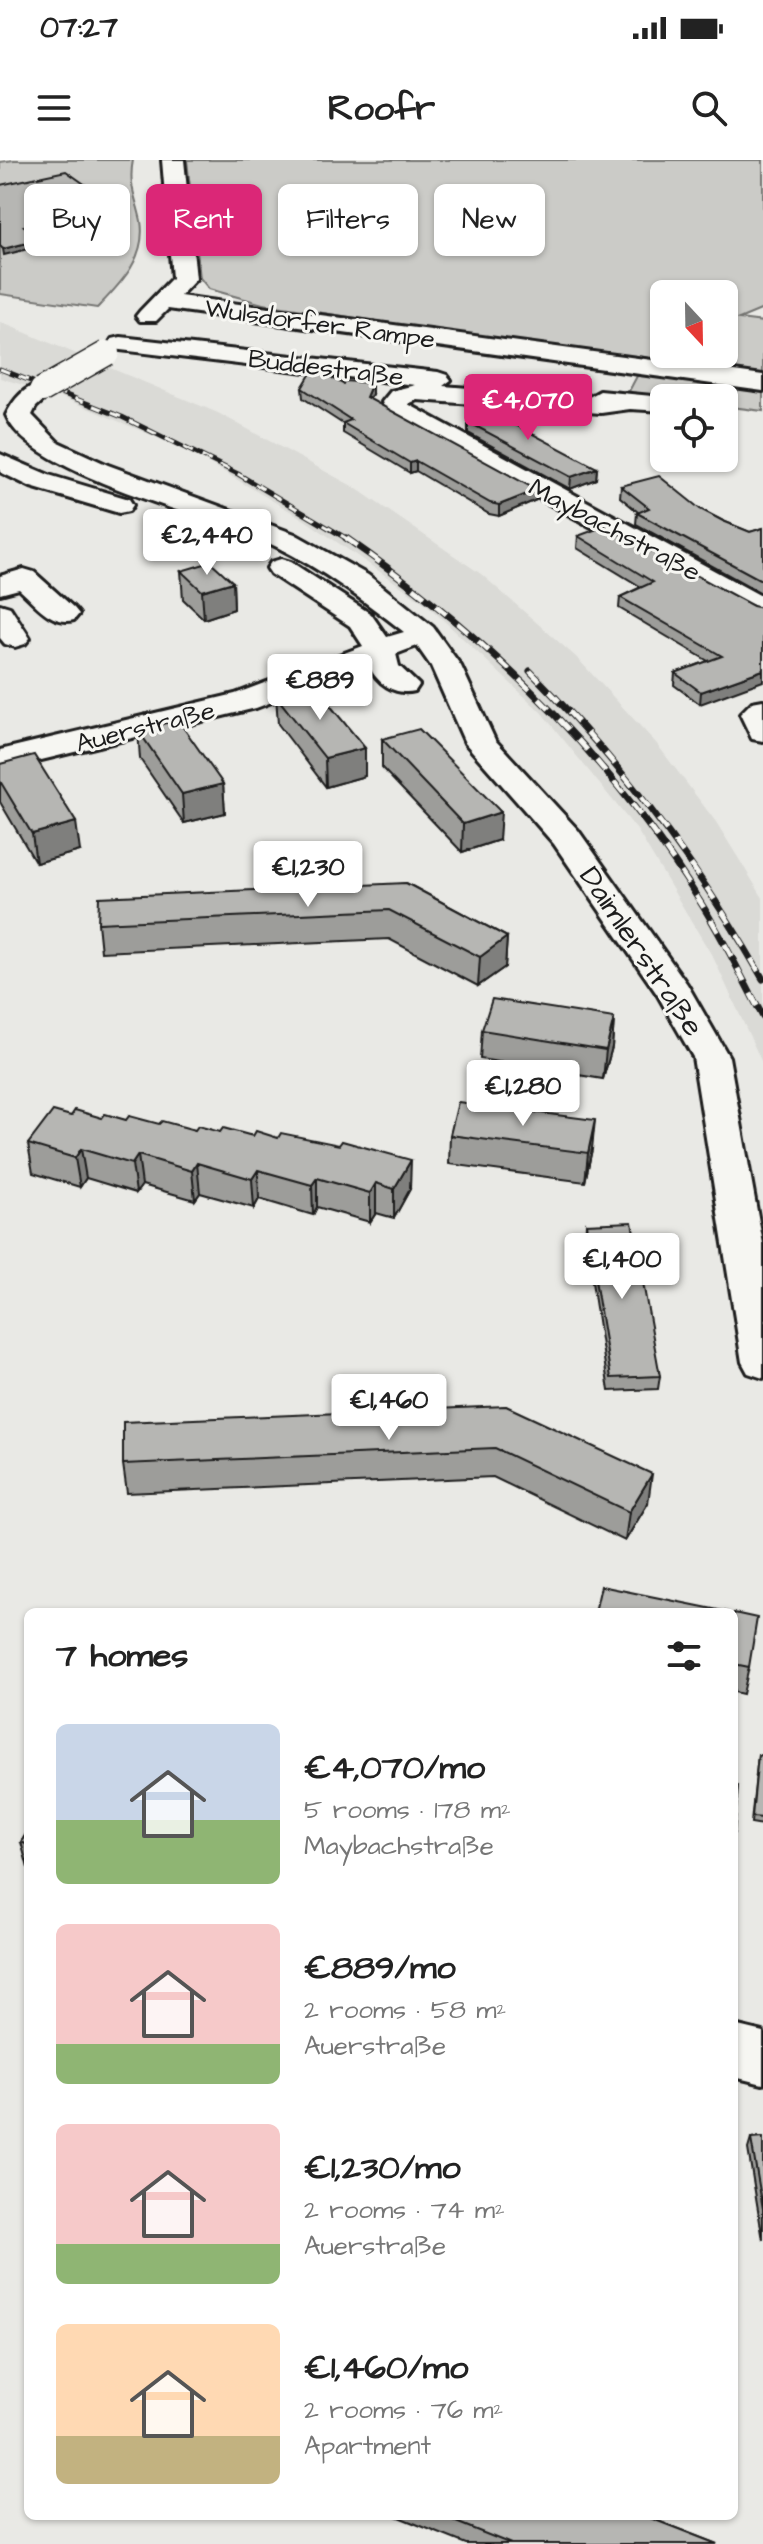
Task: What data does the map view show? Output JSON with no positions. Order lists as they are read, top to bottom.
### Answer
{
  "streets": {
    "street": [
      "Wulsdorfer Rampe",
      "Buddestraße",
      "Maybachstraße",
      "Auerstraße",
      "Daimlerstraße"
    ]
  },
  "crossings": [
    ["Buddestraße", "Maybachstraße"],
    ["Auerstraße", "Daimlerstraße"]
  ],
  "north": "bottom",
  "page": {
    "status": "07:27",
    "header": "Roofr",
    "chip": [
      "Buy",
      "Rent",
      "Filters",
      "New"
    ],
    "price": [
      "€4,070",
      "€2,440",
      "€889",
      "€1,230",
      "€1,280",
      "€1,400",
      "€1,460"
    ],
    "heading": "7 homes",
    "list": [
      {
        "name": "€4,070/mo",
        "note": "5 rooms · 178 m² · Maybachstraße"
      },
      {
        "name": "€889/mo",
        "note": "2 rooms · 58 m² · Auerstraße"
      },
      {
        "name": "€1,230/mo",
        "note": "2 rooms · 74 m² · Auerstraße"
      },
      {
        "name": "€1,460/mo",
        "note": "2 rooms · 76 m² · Apartment"
      }
    ]
  }
}
